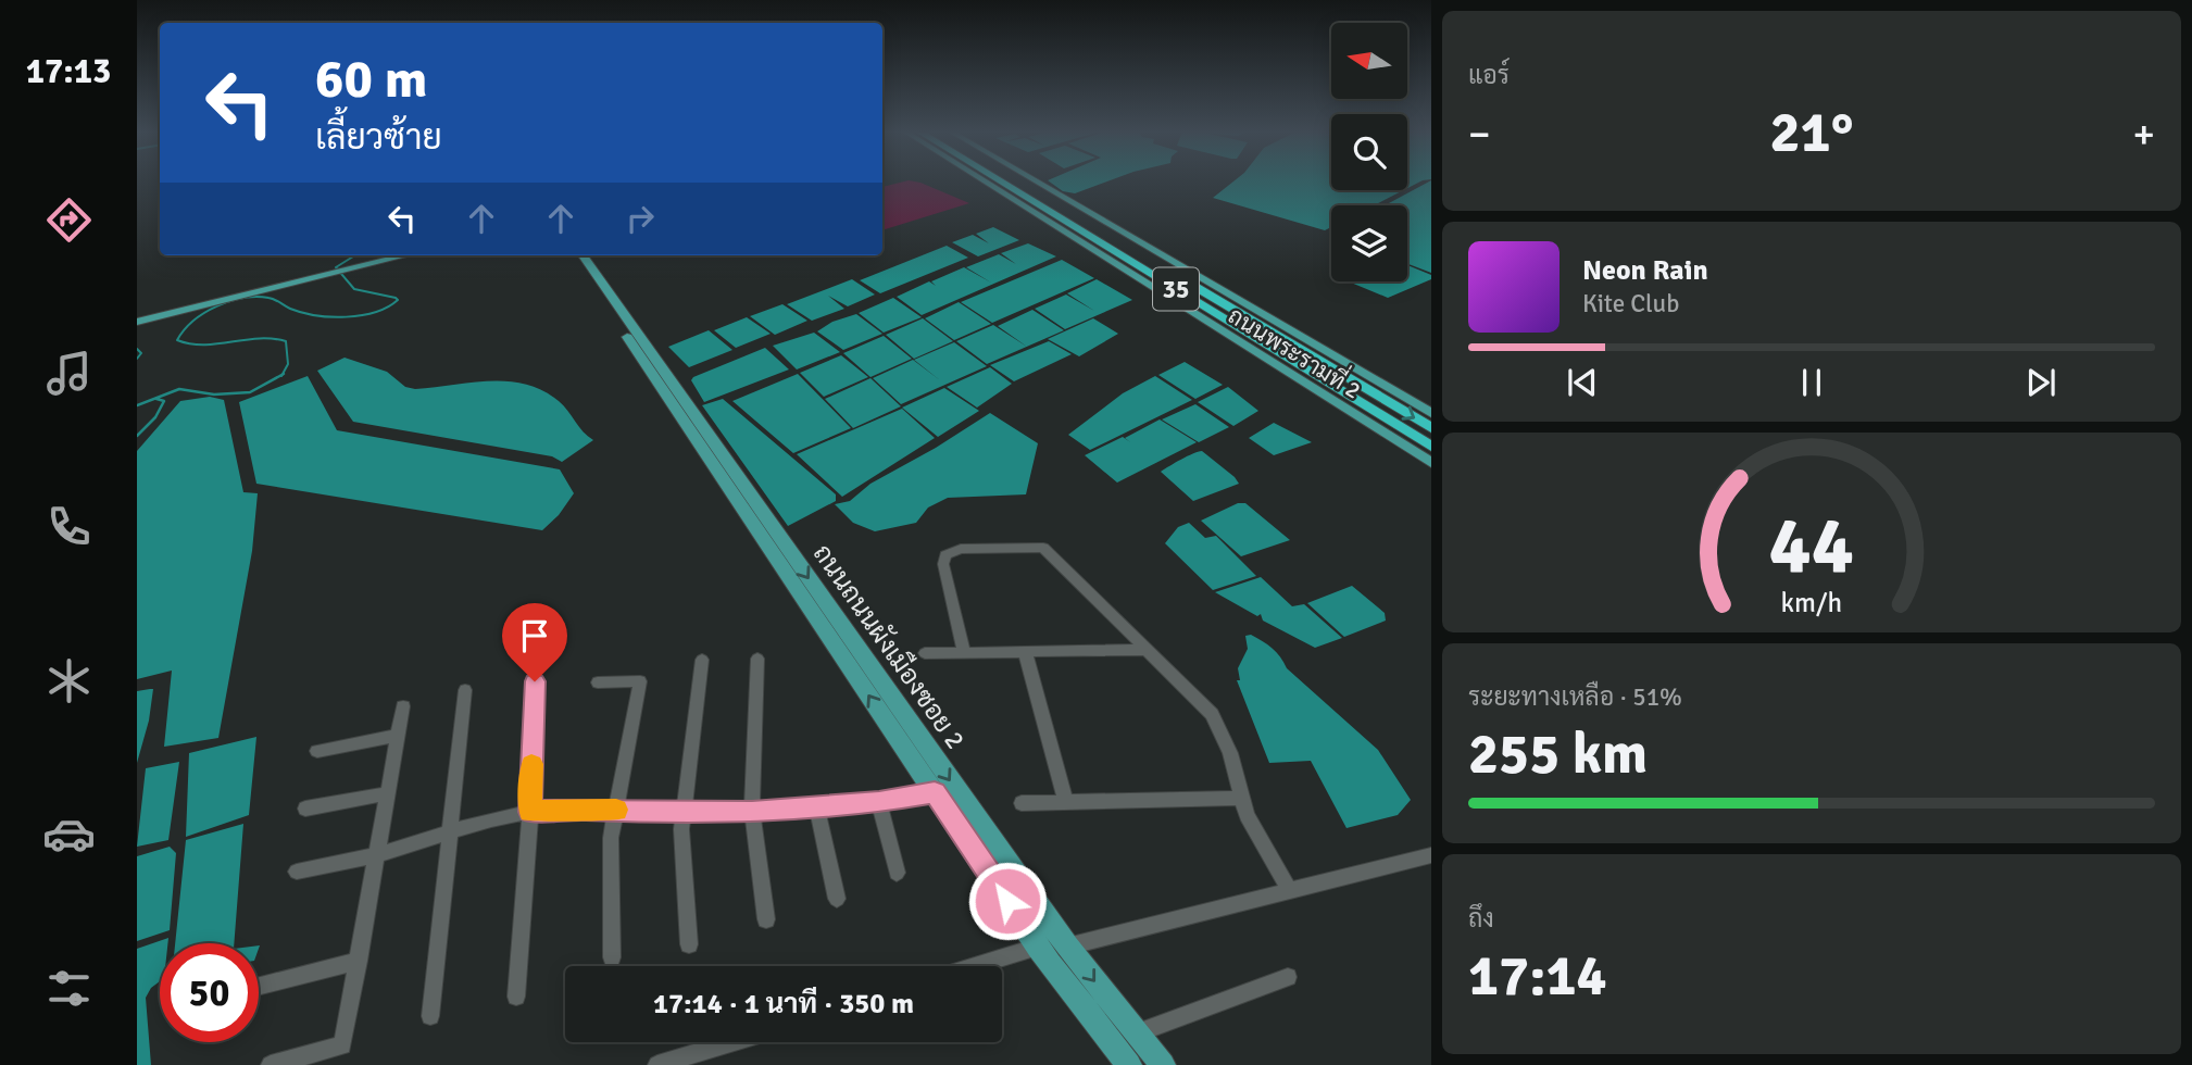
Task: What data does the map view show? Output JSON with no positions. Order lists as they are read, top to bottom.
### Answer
{
  "streets": {
    "highway": ["35", "ถนนพระรามที่ 2"],
    "main road": ["ถนนถนนผังเมืองซอย 2"]
  },
  "north": "left",
  "page": {
    "tabs": "17:13",
    "tile": [
      "แอร์",
      ["ระยะทางเหลือ · 51%", "255 km"],
      ["ถึง", "17:14"]
    ],
    "turn": ["60 m", "เลี้ยวซ้าย"],
    "heat": ["−", "21°", "+"],
    "song": ["Neon Rain", "Kite Club"],
    "limit": "50",
    "trip": "17:14 · 1 นาที · 350 m",
    "gauge": ["44", "km/h"]
  }
}
